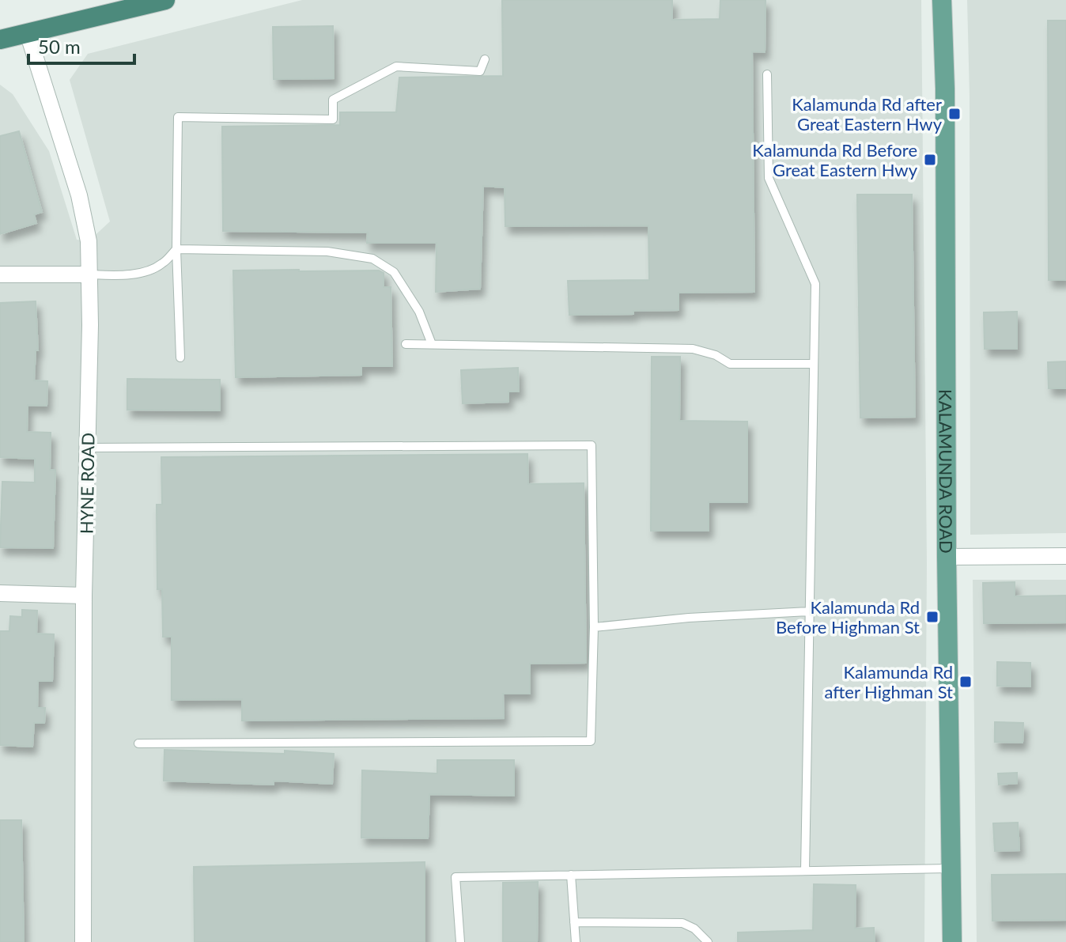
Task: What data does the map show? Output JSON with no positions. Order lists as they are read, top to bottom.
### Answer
{
  "streets": {
    "main road": ["KALAMUNDA ROAD"],
    "street": ["HYNE ROAD"]
  },
  "places": {
    "transit": [
      "Kalamunda Rd after Great Eastern Hwy",
      "Kalamunda Rd Before Great Eastern Hwy",
      "Kalamunda Rd Before Highman St",
      "Kalamunda Rd after Highman St"
    ]
  },
  "scale_bar": "50 m"
}
